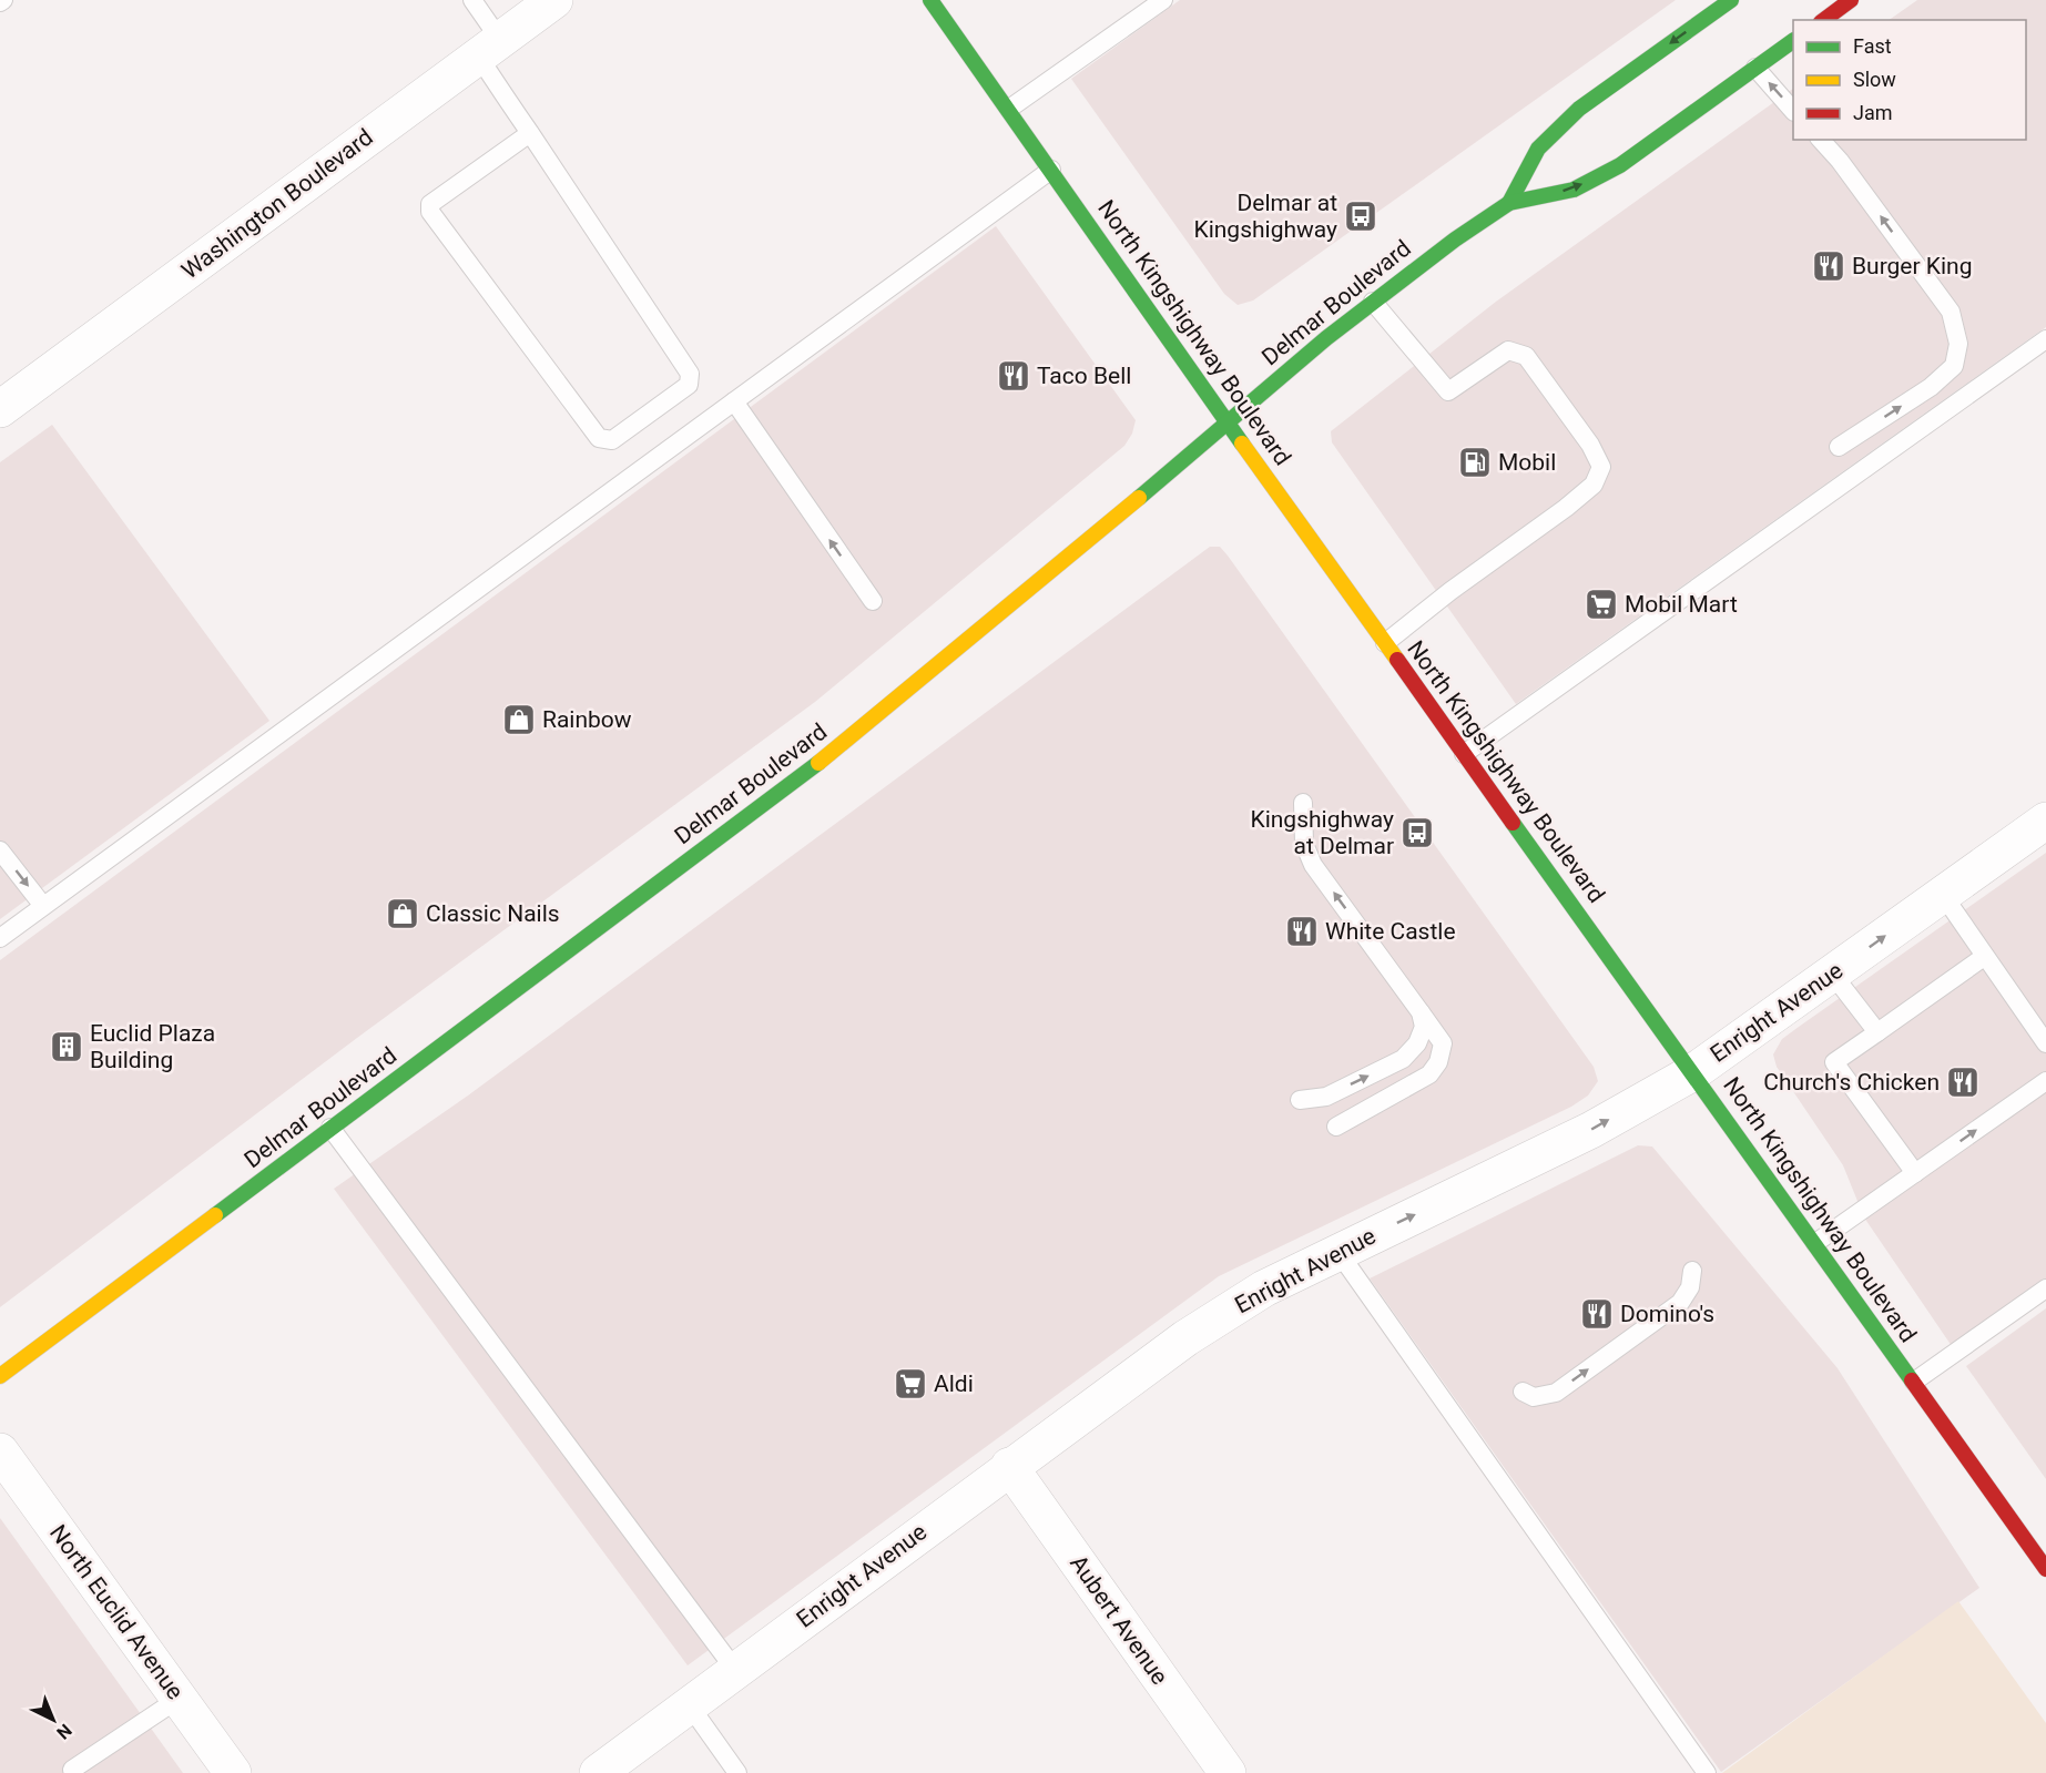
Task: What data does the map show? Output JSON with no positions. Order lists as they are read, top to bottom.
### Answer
{
  "streets": {
    "main road": ["Delmar Boulevard", "North Kingshighway Boulevard"],
    "street": [
      "Washington Boulevard",
      "Enright Avenue",
      "North Euclid Avenue",
      "Aubert Avenue"
    ]
  },
  "crossings": [
    ["Delmar Boulevard", "North Kingshighway Boulevard"],
    ["North Kingshighway Boulevard", "Enright Avenue"],
    ["Enright Avenue", "Aubert Avenue"]
  ],
  "places": {
    "bus stop": ["Delmar at Kingshighway", "Kingshighway at Delmar"],
    "restaurant": [
      "Burger King",
      "Taco Bell",
      "White Castle",
      "Church's Chicken",
      "Domino's"
    ],
    "fuel station": ["Mobil"],
    "supermarket": ["Mobil Mart", "Aldi"],
    "shop": ["Rainbow", "Classic Nails"],
    "building": ["Euclid Plaza Building"]
  },
  "legend": ["Fast", "Slow", "Jam"],
  "north": "bottom right"
}
